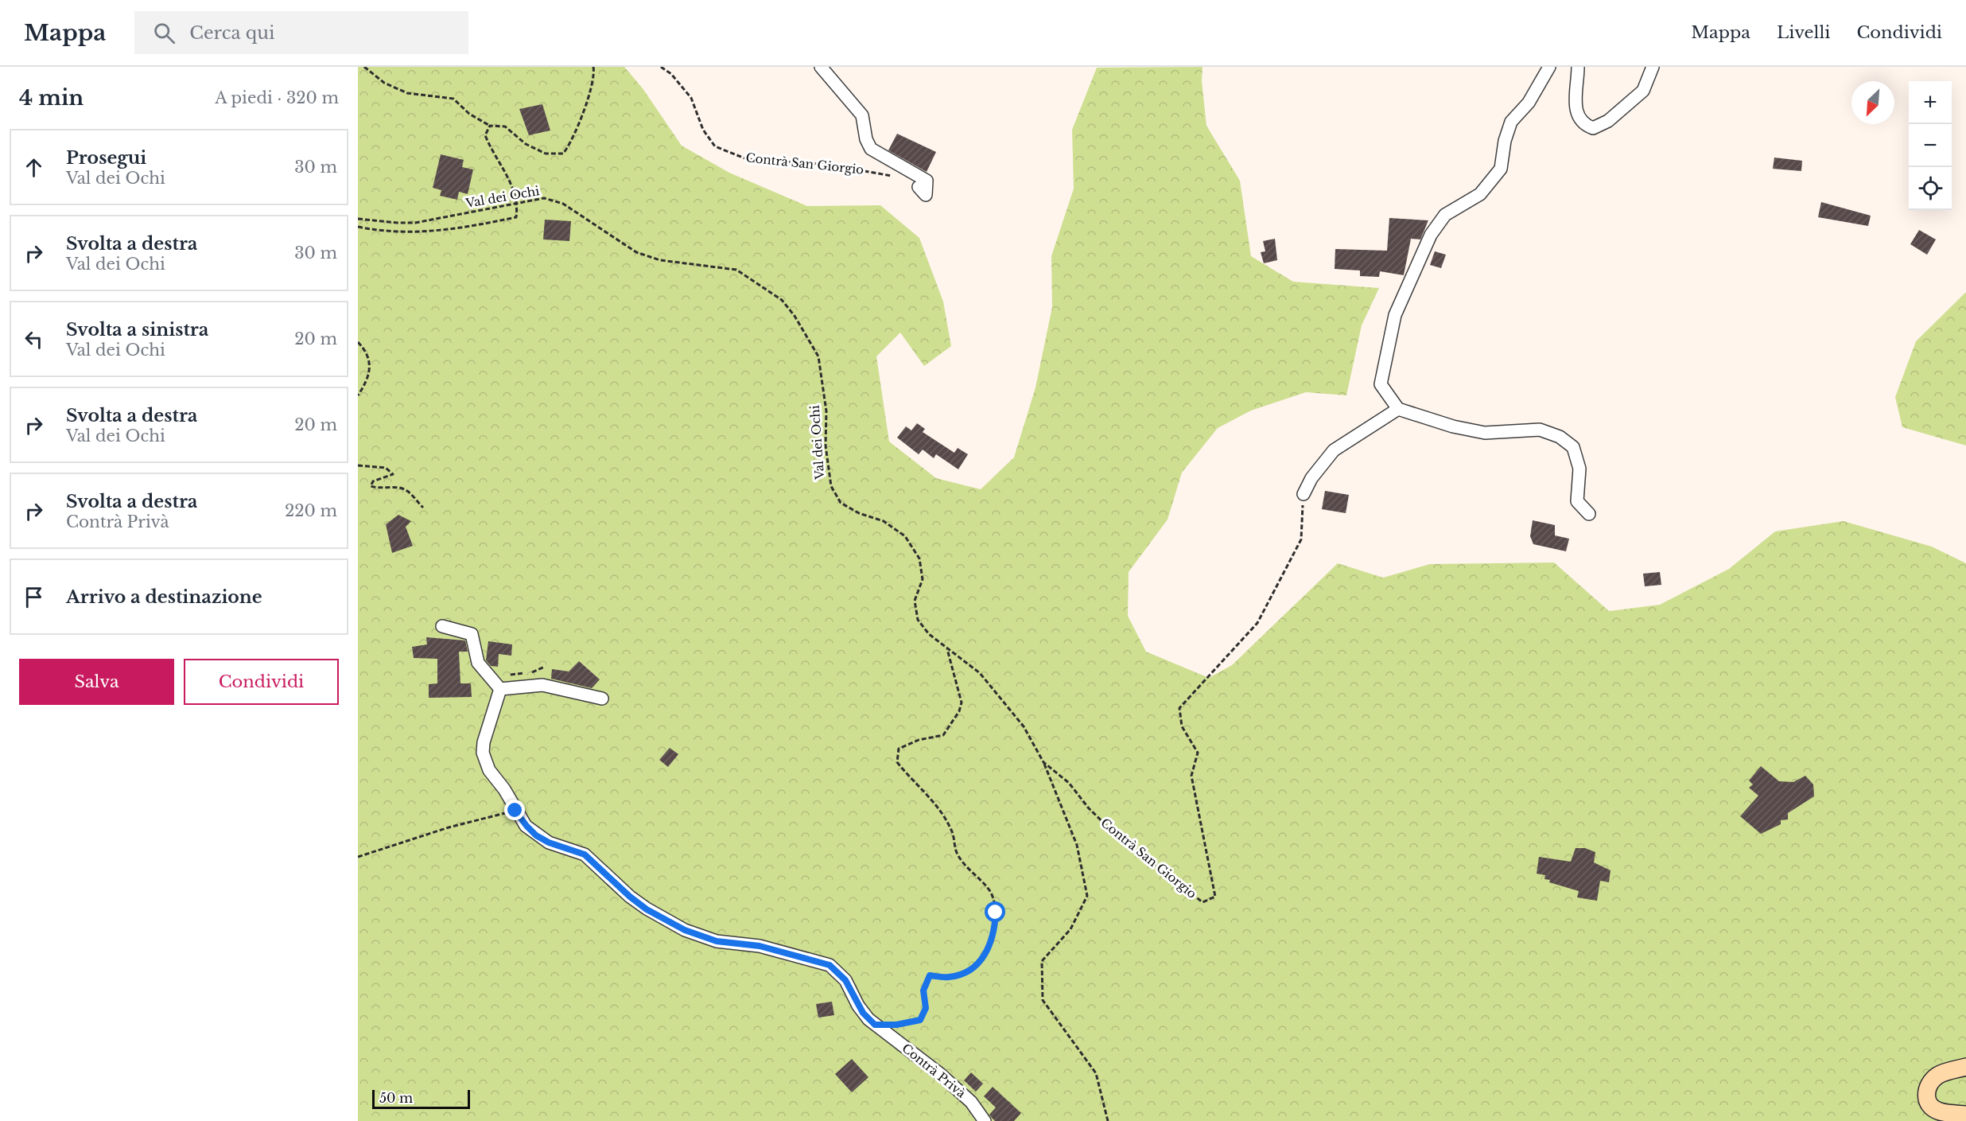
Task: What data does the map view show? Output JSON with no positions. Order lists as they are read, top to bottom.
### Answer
{
  "streets": {
    "street": ["Contrà San Giorgio", "Contrà Privà"],
    "path": ["Val dei Ochi"]
  },
  "crossings": [
    ["Contrà San Giorgio", "Val dei Ochi"]
  ],
  "scale_bar": "50 m",
  "north": "bottom left",
  "page": {
    "header": "Mappa",
    "search": "Cerca qui",
    "nav": ["Mappa", "Livelli", "Condividi"],
    "heading": ["4 min", "A piedi · 320 m"],
    "map_buttons": ["+", "−"],
    "list": [
      ["Prosegui", "Val dei Ochi", "30 m"],
      ["Svolta a destra", "Val dei Ochi", "30 m"],
      ["Svolta a sinistra", "Val dei Ochi", "20 m"],
      ["Svolta a destra", "Val dei Ochi", "20 m"],
      ["Svolta a destra", "Contrà Privà", "220 m"],
      "Arrivo a destinazione"
    ],
    "buttons": ["Salva", "Condividi"],
    "scale": "50 m"
  }
}
